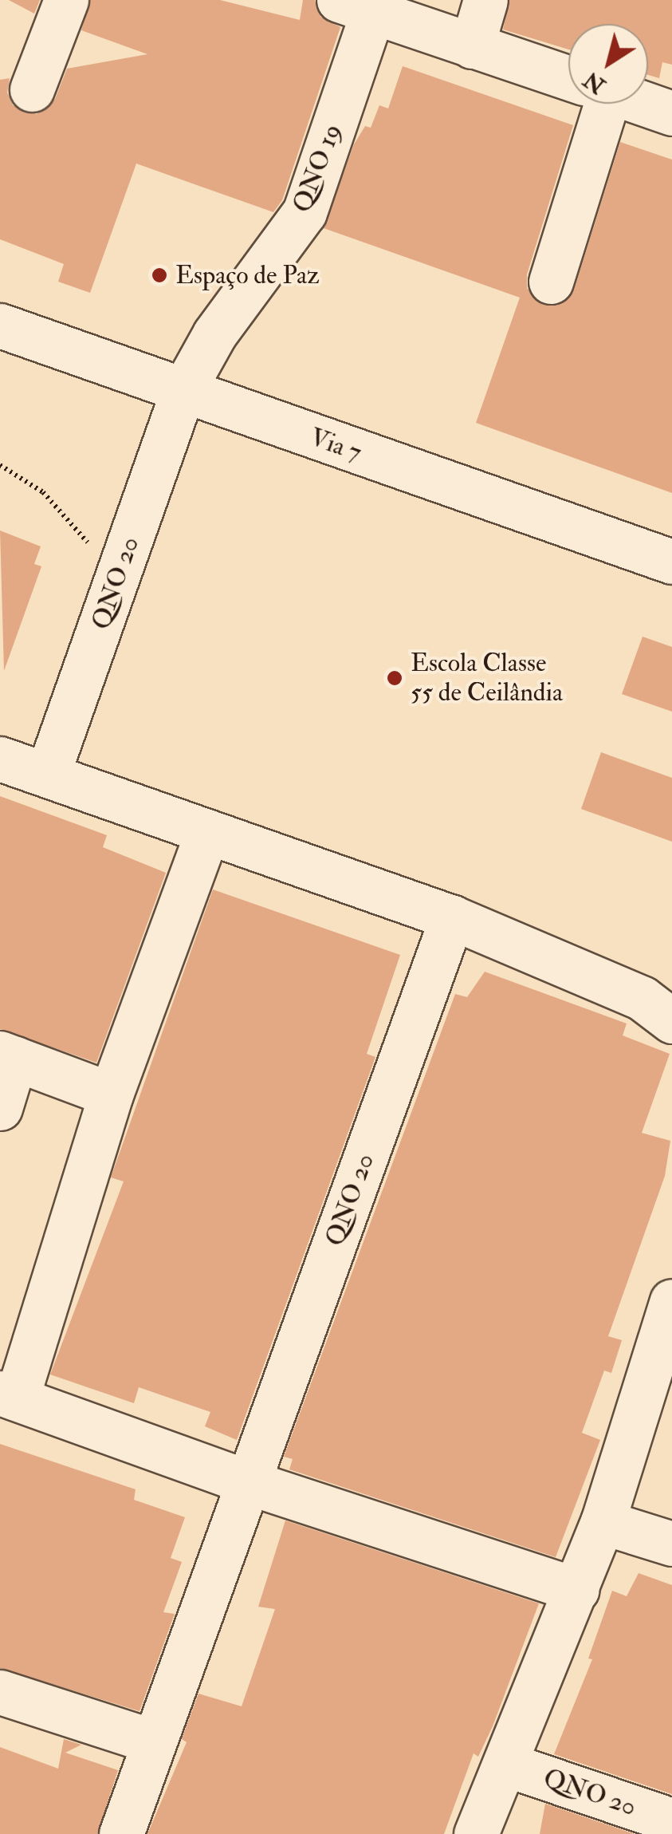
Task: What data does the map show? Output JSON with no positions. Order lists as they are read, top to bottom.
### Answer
{
  "streets": {
    "street": ["QNO 19", "Via 7", "QNO 20"]
  },
  "crossings": [
    ["QNO 19", "Via 7"],
    ["QNO 19", "QNO 20"],
    ["Via 7", "QNO 20"]
  ],
  "places": ["Espaço de Paz", "Escola Classe 55 de Ceilândia"],
  "north": "bottom left"
}
